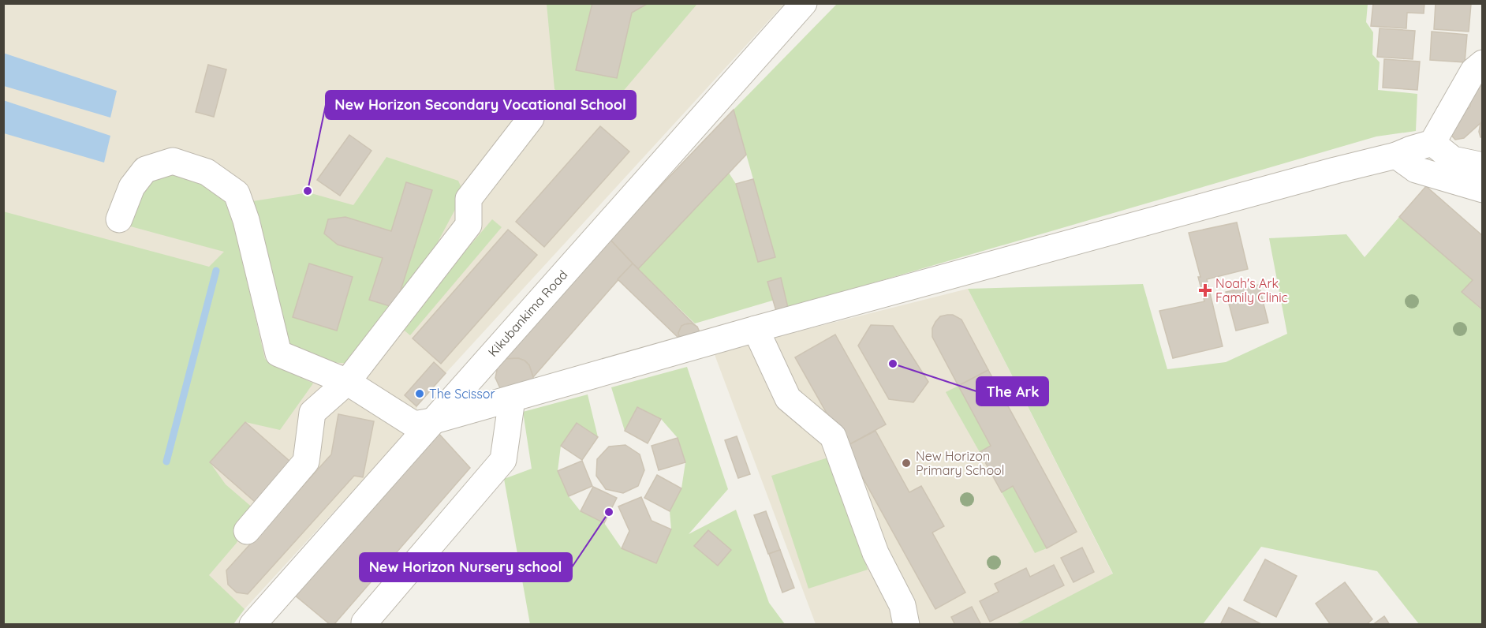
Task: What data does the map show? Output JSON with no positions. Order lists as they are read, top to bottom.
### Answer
{
  "streets": {
    "street": ["Kikubankima Road"]
  },
  "places": {
    "other": [
      "New Horizon Secondary Vocational School",
      "The Ark",
      "The Scissor",
      "New Horizon Primary School",
      "New Horizon Nursery school"
    ],
    "health": ["Noah's Ark Family Clinic"]
  }
}
